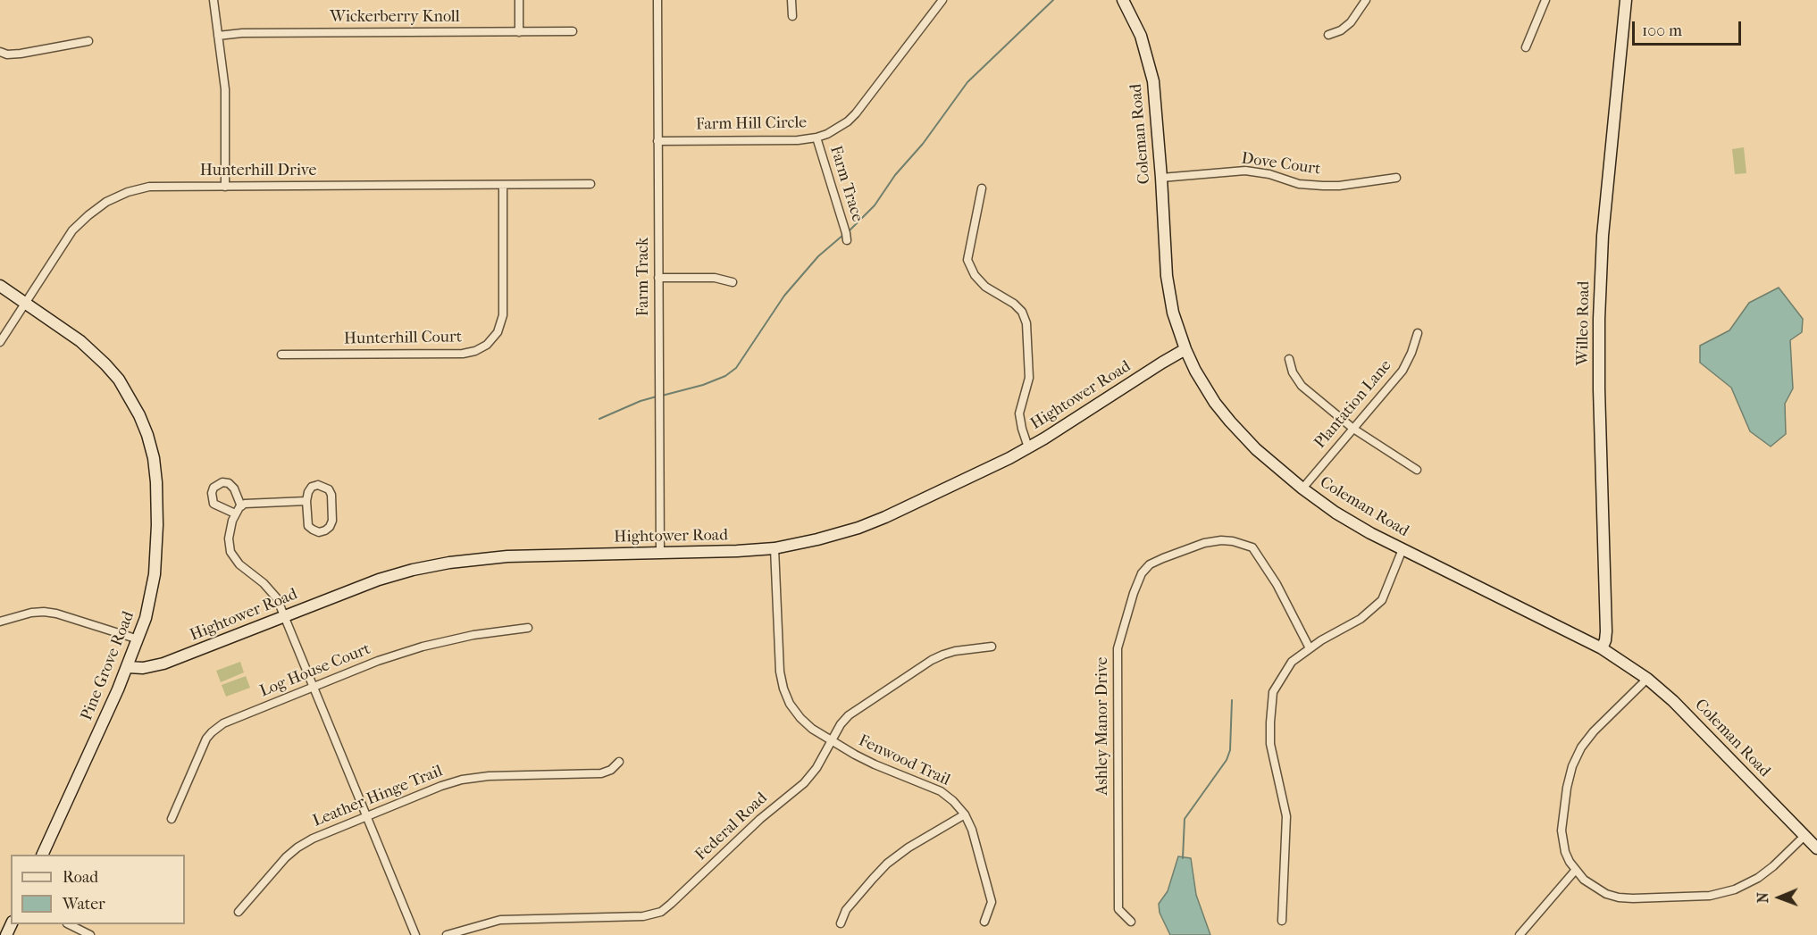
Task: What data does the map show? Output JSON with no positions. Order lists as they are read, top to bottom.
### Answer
{
  "streets": {
    "street": [
      "Wickerberry Knoll",
      "Farm Hill Circle",
      "Coleman Road",
      "Dove Court",
      "Hunterhill Drive",
      "Farm Trace",
      "Farm Track",
      "Willeo Road",
      "Hunterhill Court",
      "Hightower Road",
      "Plantation Lane",
      "Pine Grove Road",
      "Log House Court",
      "Ashley Manor Drive",
      "Fenwood Trail",
      "Leather Hinge Trail",
      "Federal Road"
    ]
  },
  "crossings": [
    ["Farm Hill Circle", "Farm Trace"],
    ["Farm Hill Circle", "Farm Track"],
    ["Coleman Road", "Dove Court"],
    ["Coleman Road", "Willeo Road"],
    ["Coleman Road", "Hightower Road"],
    ["Coleman Road", "Plantation Lane"],
    ["Hunterhill Drive", "Hunterhill Court"],
    ["Hunterhill Drive", "Pine Grove Road"],
    ["Farm Track", "Hightower Road"],
    ["Hightower Road", "Pine Grove Road"],
    ["Hightower Road", "Fenwood Trail"],
    ["Fenwood Trail", "Federal Road"]
  ],
  "legend": ["Road", "Water"],
  "scale_bar": "100 m",
  "north": "left"
}
